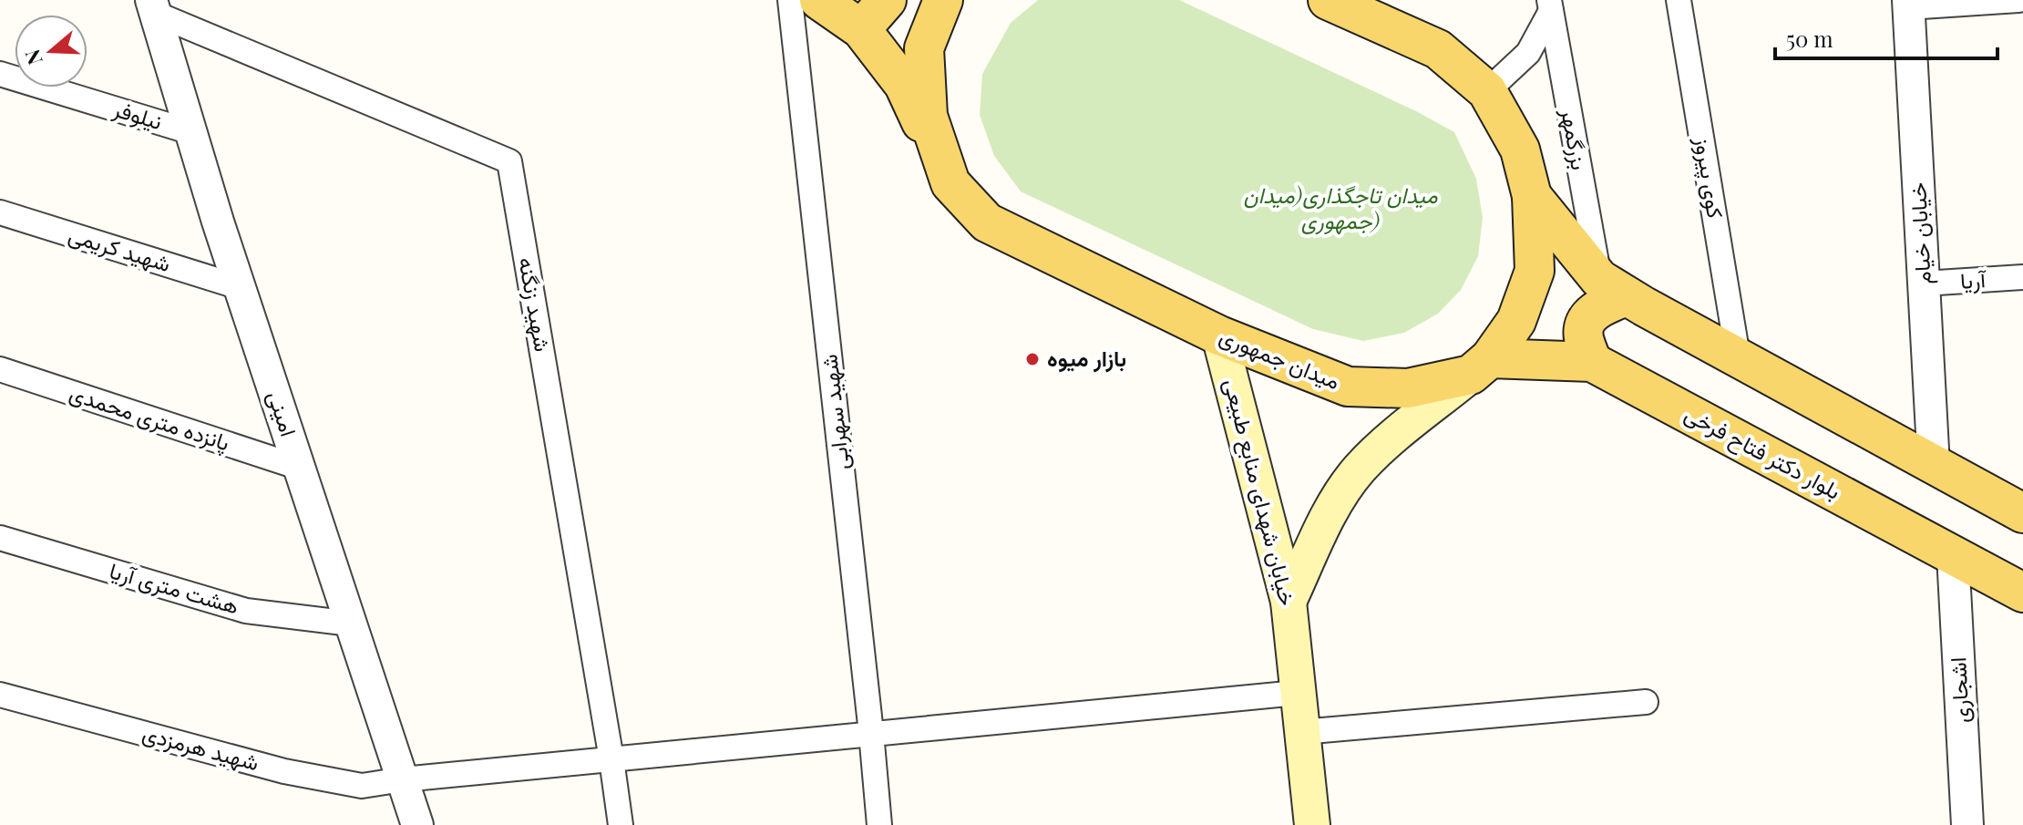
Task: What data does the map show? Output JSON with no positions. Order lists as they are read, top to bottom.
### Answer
{
  "streets": {
    "main road": ["میدان جمهوری", "بلوار دکتر فتاح فرخی", "خیابان شهدای منابع طبیعی"],
    "street": [
      "نیلوفر",
      "بزرگمهر",
      "کوی پیروز",
      "خیابان خیام",
      "شهید کریمی",
      "آریا",
      "شهید زنگنه",
      "شهید سهرابی",
      "امینی",
      "پانزده متری محمدی",
      "هشت متری آریا",
      "اشجاری",
      "شهید هرمزدی"
    ]
  },
  "crossings": [
    ["نیلوفر", "امینی"],
    ["خیابان خیام", "آریا"],
    ["شهید کریمی", "امینی"],
    ["شهید زنگنه", "امینی"],
    ["شهید زنگنه", "شهید هرمزدی"],
    ["میدان جمهوری", "بلوار دکتر فتاح فرخی"],
    ["میدان جمهوری", "خیابان شهدای منابع طبیعی"],
    ["شهید سهرابی", "شهید هرمزدی"],
    ["امینی", "پانزده متری محمدی"],
    ["امینی", "هشت متری آریا"],
    ["امینی", "شهید هرمزدی"],
    ["بلوار دکتر فتاح فرخی", "اشجاری"],
    ["خیابان شهدای منابع طبیعی", "شهید هرمزدی"]
  ],
  "parks": ["میدان تاجگذاری(میدان جمهوری)"],
  "places": ["بازار میوه"],
  "scale_bar": "50 m",
  "north": "left"
}
